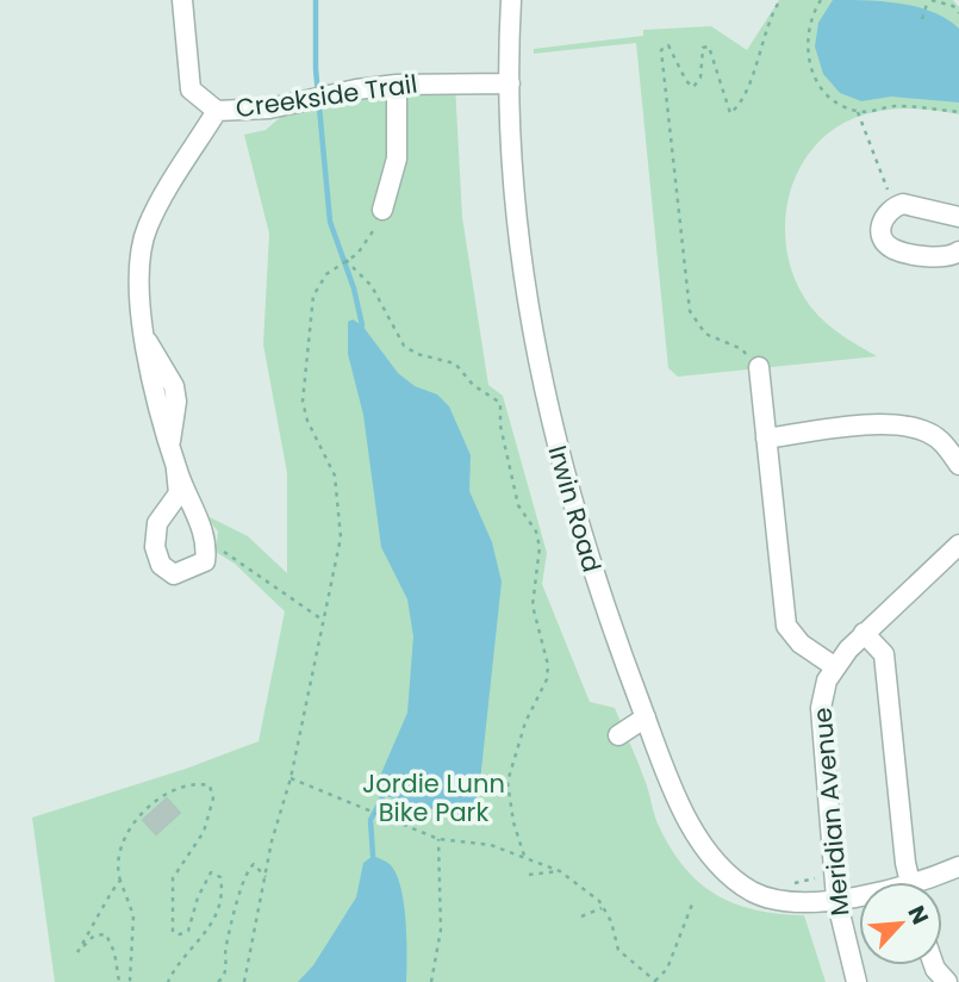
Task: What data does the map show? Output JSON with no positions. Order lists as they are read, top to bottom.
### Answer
{
  "streets": {
    "street": ["Creekside Trail", "Irwin Road", "Meridian Avenue"]
  },
  "crossings": [
    ["Creekside Trail", "Irwin Road"],
    ["Irwin Road", "Meridian Avenue"]
  ],
  "parks": ["Jordie Lunn Bike Park"],
  "north": "top right"
}
